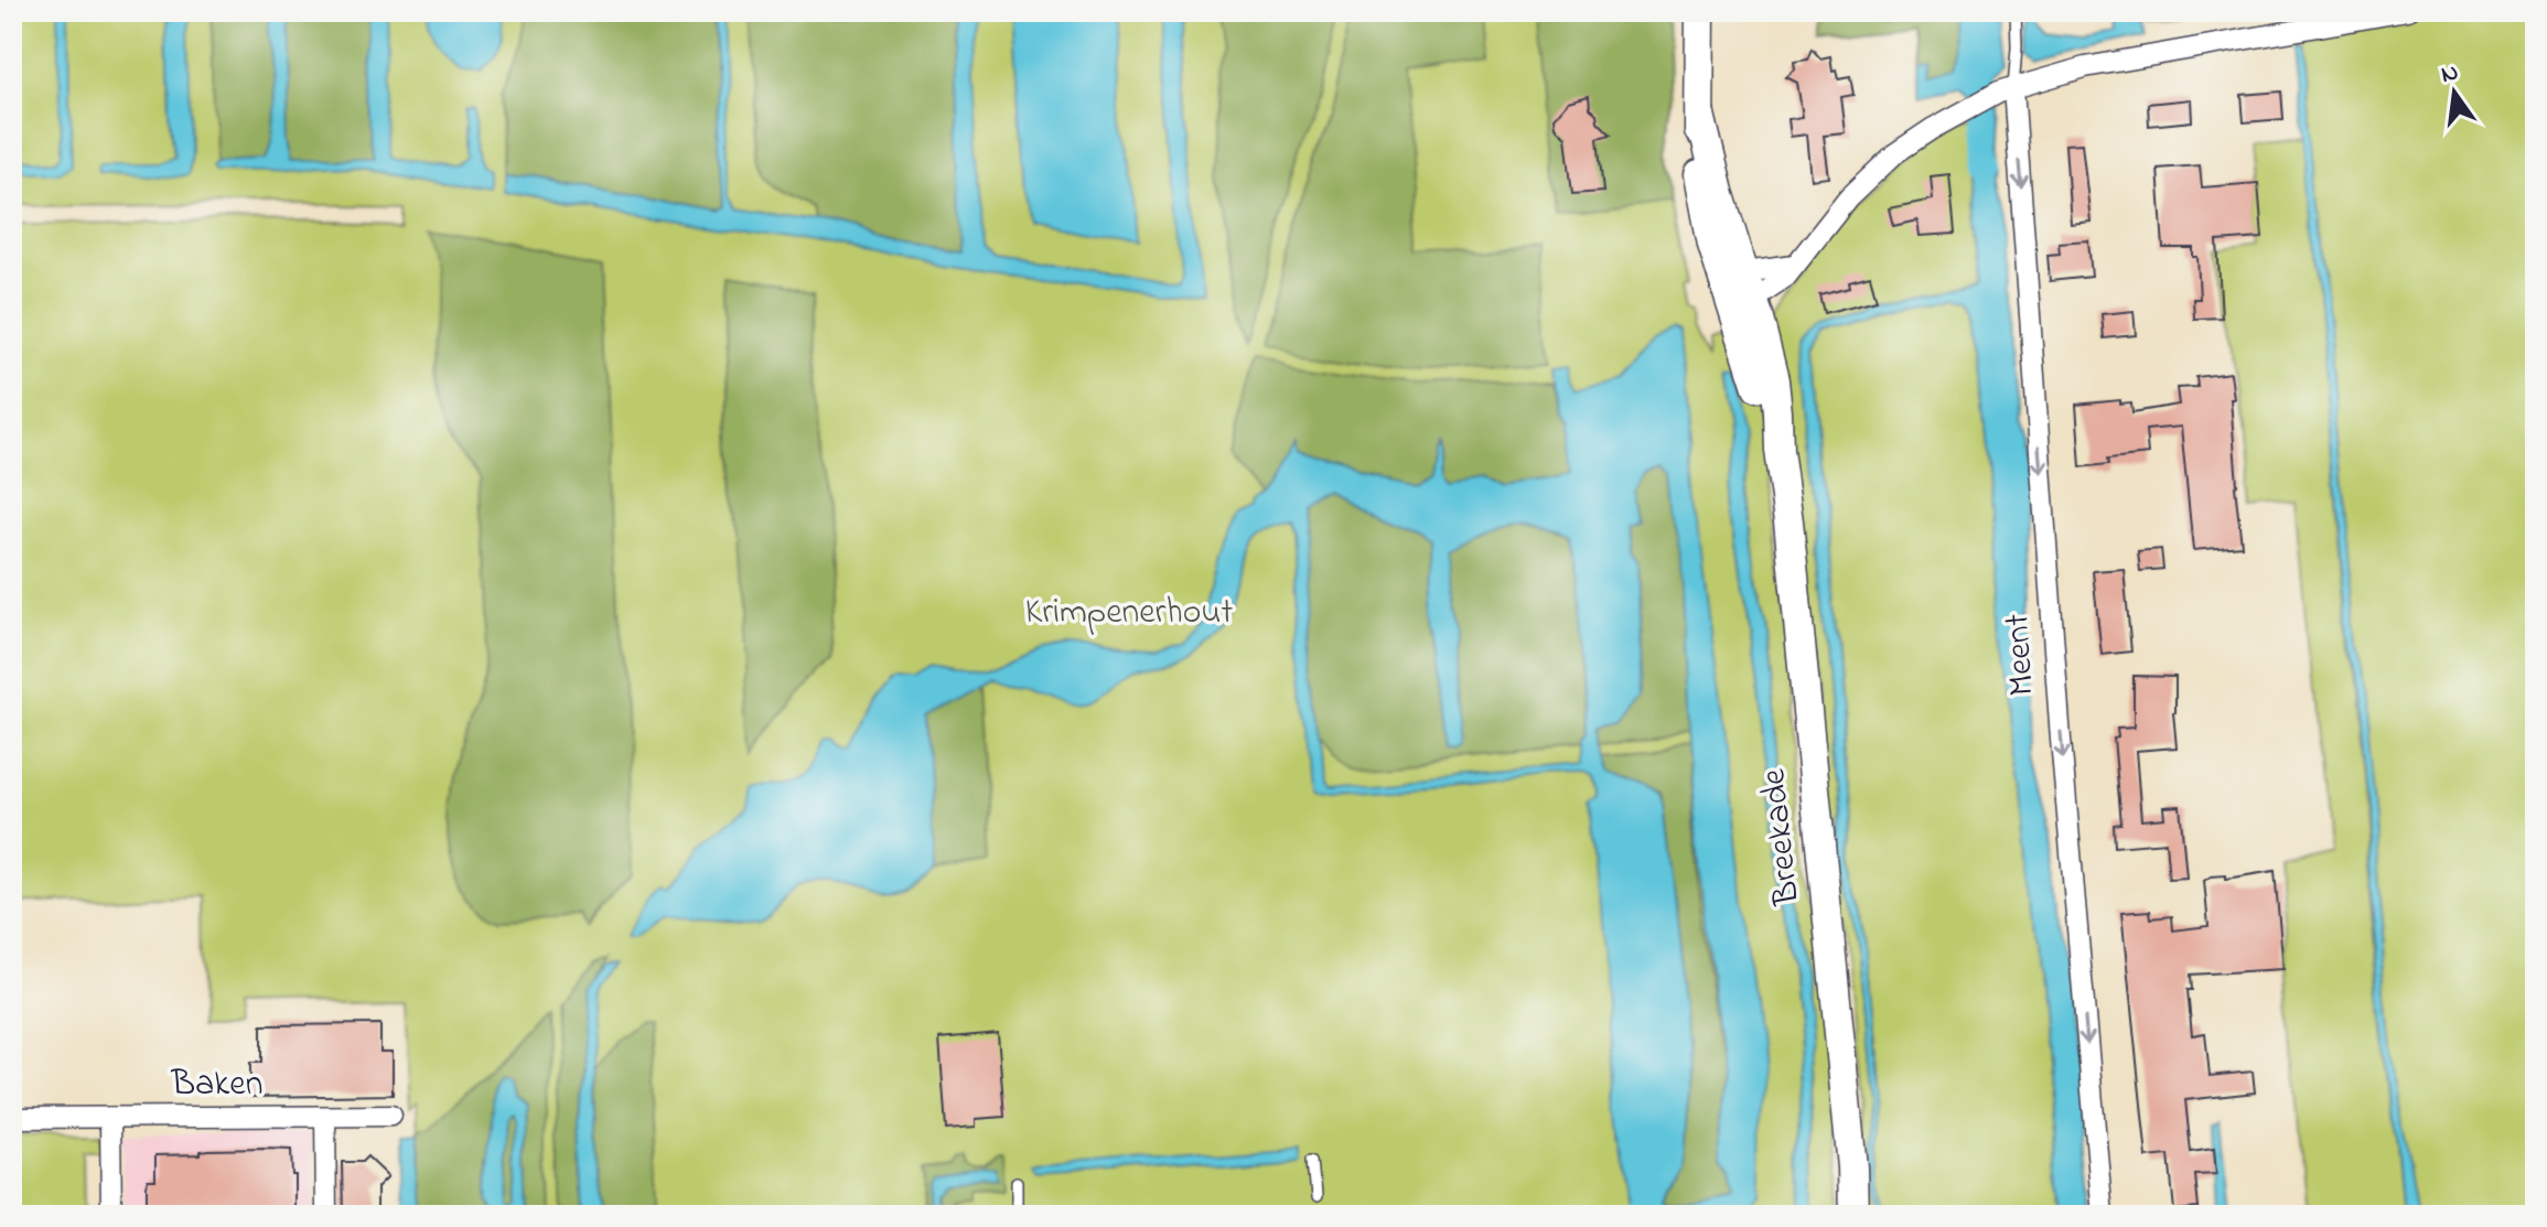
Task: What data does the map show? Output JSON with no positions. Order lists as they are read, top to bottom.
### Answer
{
  "streets": {
    "main road": ["Breekade"],
    "street": ["Meent", "Baken"]
  },
  "one_way": ["Meent"],
  "parks": ["Krimpenerhout"],
  "north": "top"
}
